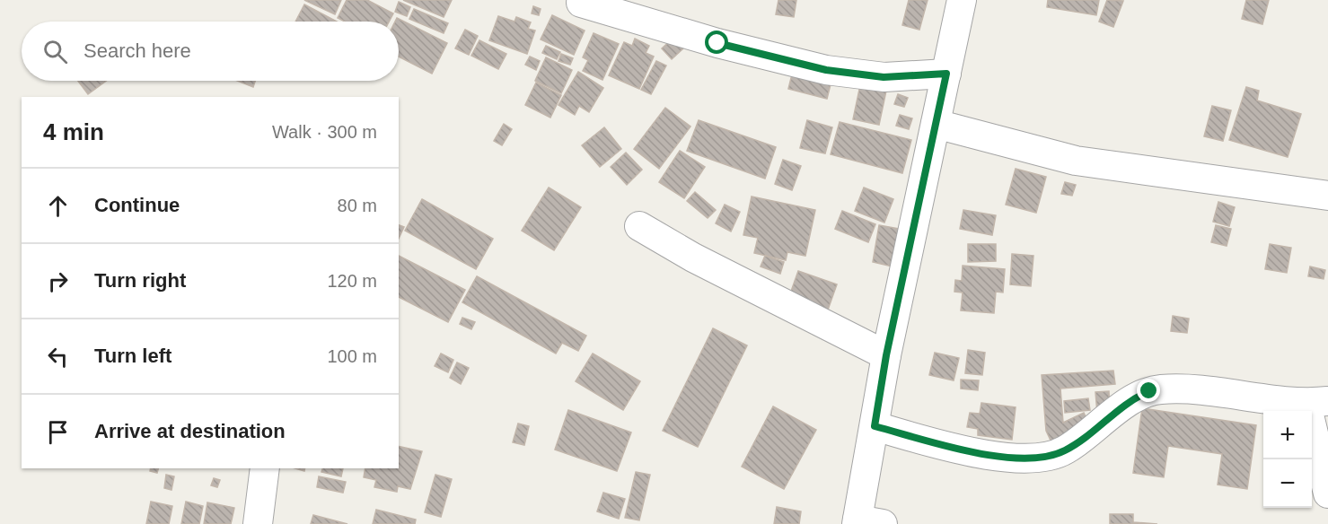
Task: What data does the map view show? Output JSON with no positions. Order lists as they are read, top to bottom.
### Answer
{
  "page": {
    "search": "Search here",
    "heading": ["4 min", "Walk · 300 m"],
    "list": [
      ["Continue", "80 m"],
      ["Turn right", "120 m"],
      ["Turn left", "100 m"],
      "Arrive at destination"
    ],
    "map_buttons": ["+", "−"]
  }
}
